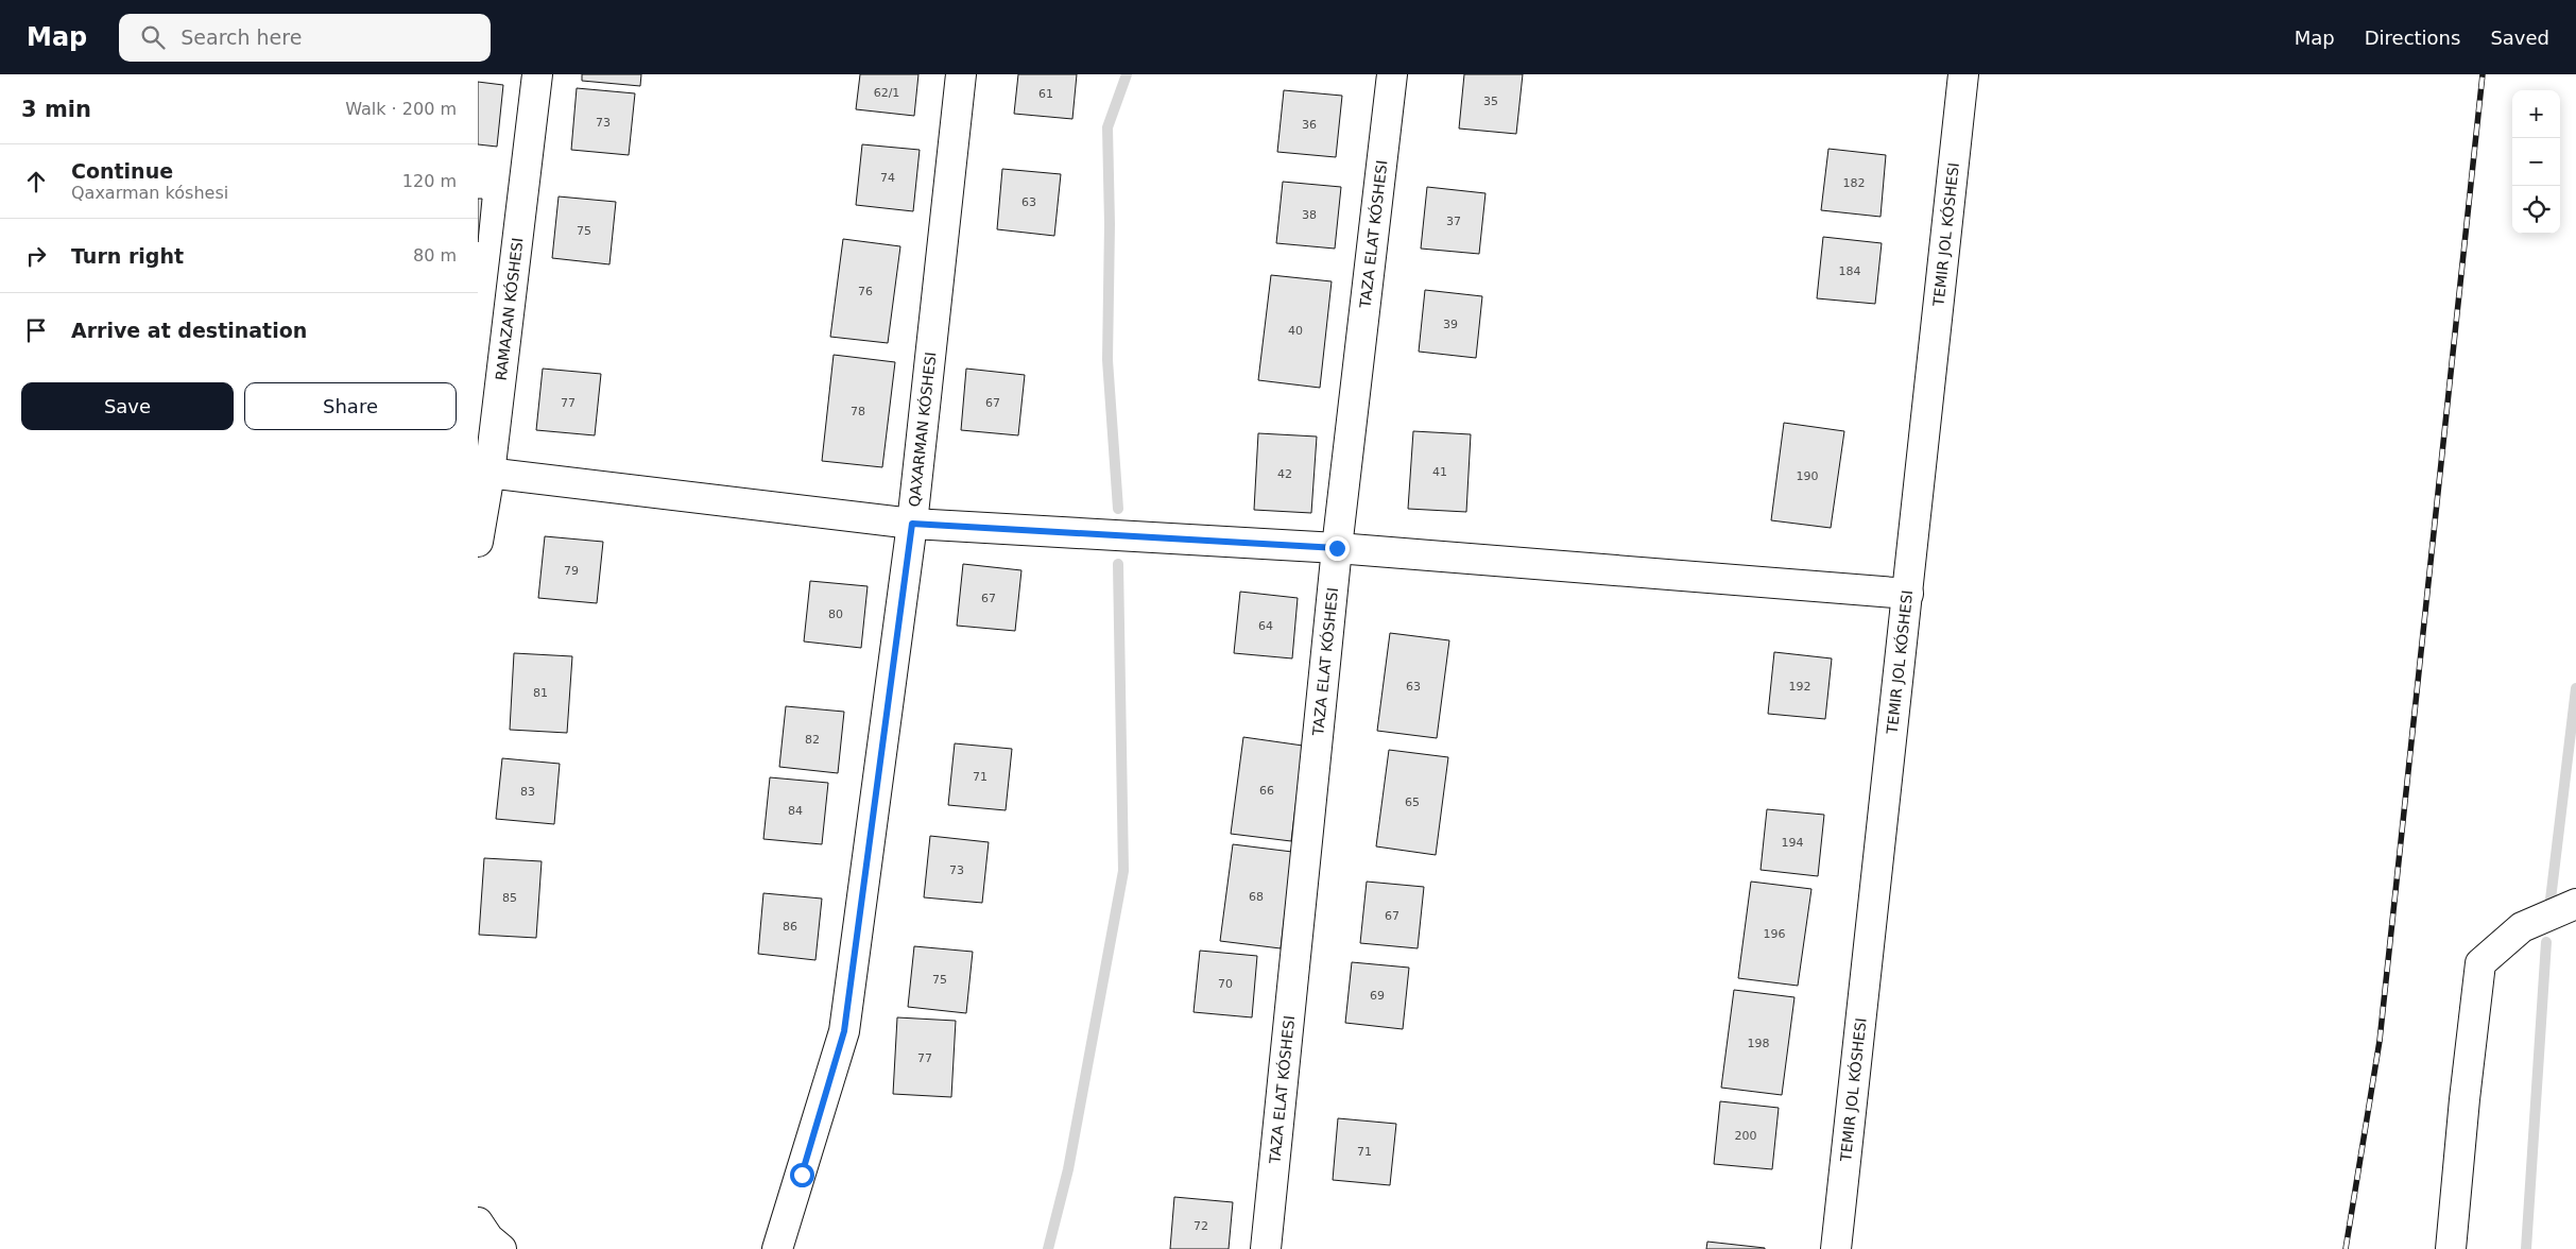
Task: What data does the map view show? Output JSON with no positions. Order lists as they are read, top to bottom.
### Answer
{
  "streets": {
    "street": [
      "TAZA ELAT KÓSHESI",
      "TEMIR JOL KÓSHESI",
      "RAMAZAN KÓSHESI",
      "QAXARMAN KÓSHESI"
    ]
  },
  "house_numbers": [
    "62/1",
    "61",
    "35",
    "73",
    "36",
    "74",
    "182",
    "63",
    "38",
    "37",
    "75",
    "184",
    "76",
    "39",
    "40",
    "77",
    "67",
    "78",
    "41",
    "42",
    "190",
    "79",
    "67",
    "80",
    "64",
    "63",
    "192",
    "81",
    "82",
    "71",
    "66",
    "83",
    "65",
    "84",
    "194",
    "73",
    "68",
    "85",
    "67",
    "86",
    "196",
    "75",
    "70",
    "69",
    "198",
    "77",
    "200",
    "71",
    "72"
  ],
  "page": {
    "header": "Map",
    "search": "Search here",
    "nav": ["Map", "Directions", "Saved"],
    "heading": ["3 min", "Walk · 200 m"],
    "map_buttons": ["+", "−"],
    "list": [
      ["Continue", "Qaxarman kóshesi", "120 m"],
      ["Turn right", "80 m"],
      "Arrive at destination"
    ],
    "buttons": ["Save", "Share"]
  }
}
